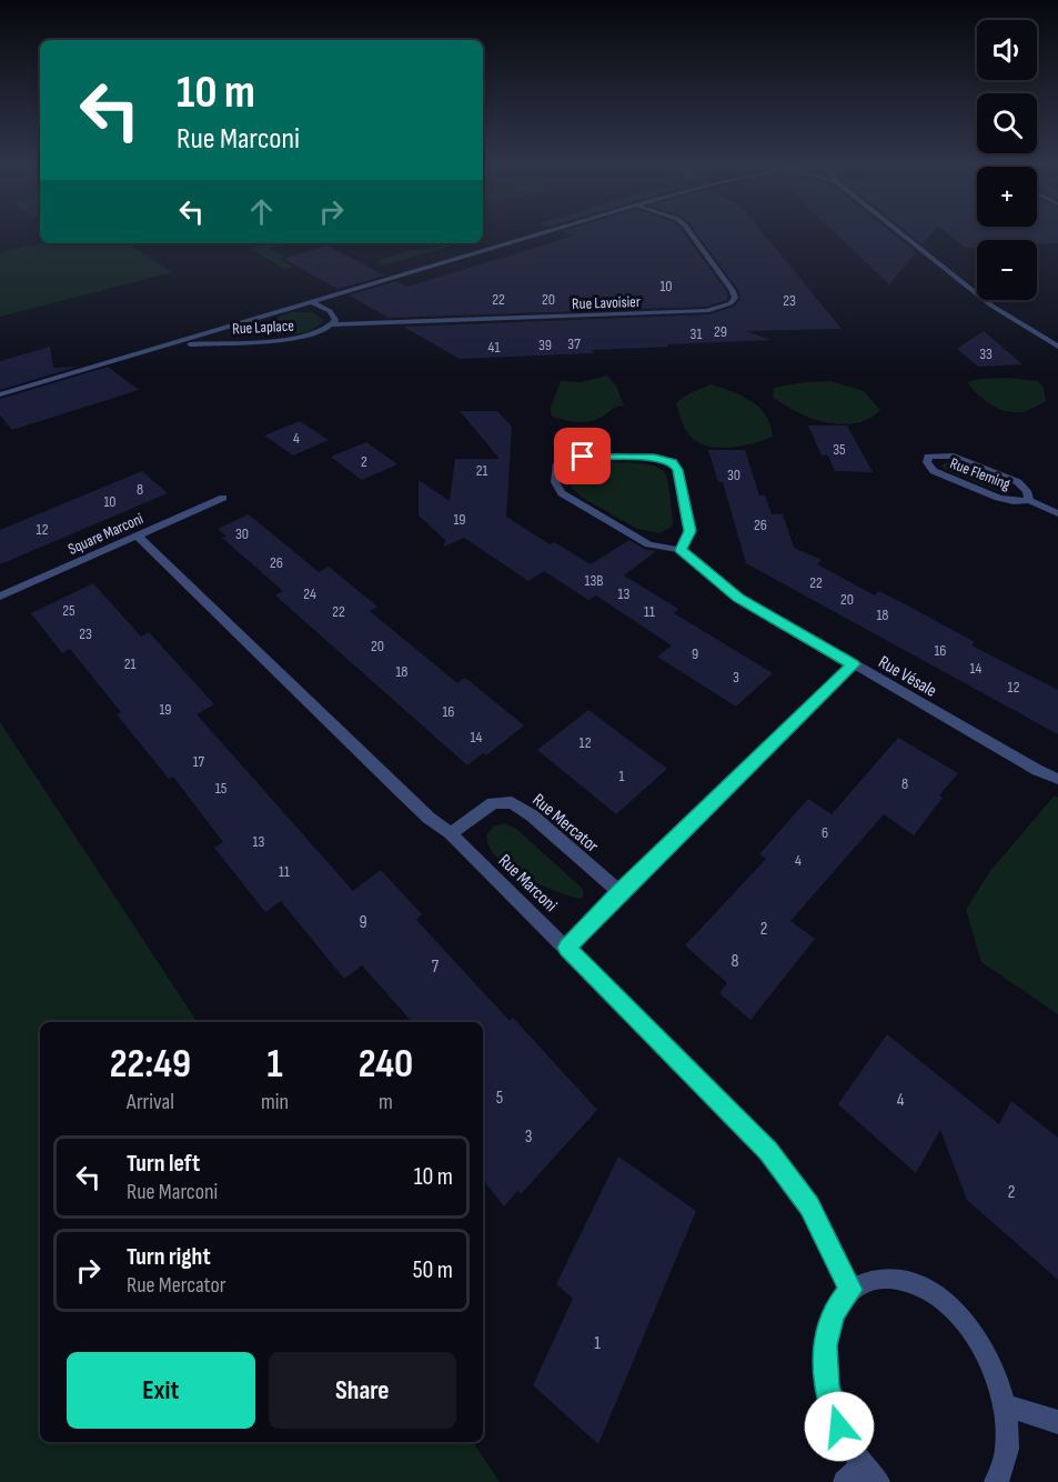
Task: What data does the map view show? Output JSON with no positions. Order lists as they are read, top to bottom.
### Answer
{
  "streets": {
    "street": [
      "Rue Lavoisier",
      "Rue Laplace",
      "Rue Fleming",
      "Square Marconi",
      "Rue Vésale",
      "Rue Mercator",
      "Rue Marconi"
    ]
  },
  "crossings": [
    ["Rue Lavoisier", "Rue Laplace"],
    ["Square Marconi", "Rue Marconi"],
    ["Rue Mercator", "Rue Marconi"]
  ],
  "house_numbers": [
    "10",
    "22",
    "20",
    "23",
    "29",
    "31",
    "37",
    "39",
    "41",
    "33",
    "4",
    "35",
    "2",
    "21",
    "30",
    "8",
    "10",
    "19",
    "26",
    "12",
    "30",
    "26",
    "13B",
    "22",
    "24",
    "13",
    "20",
    "25",
    "22",
    "11",
    "18",
    "23",
    "20",
    "16",
    "9",
    "21",
    "14",
    "18",
    "3",
    "12",
    "19",
    "16",
    "14",
    "12",
    "17",
    "1",
    "8",
    "15",
    "6",
    "13",
    "4",
    "11",
    "9",
    "2",
    "8",
    "7",
    "5",
    "4",
    "3",
    "2",
    "1"
  ],
  "page": {
    "map_buttons": ["+", "−"],
    "turn": ["10 m", "Rue Marconi"],
    "eta": [
      "22:49",
      "Arrival",
      "1",
      "min",
      "240",
      "m"
    ],
    "list": [
      {
        "name": "Turn left",
        "note": "Rue Marconi",
        "value": "10 m"
      },
      {
        "name": "Turn right",
        "note": "Rue Mercator",
        "value": "50 m"
      }
    ],
    "buttons": ["Exit", "Share"]
  }
}
